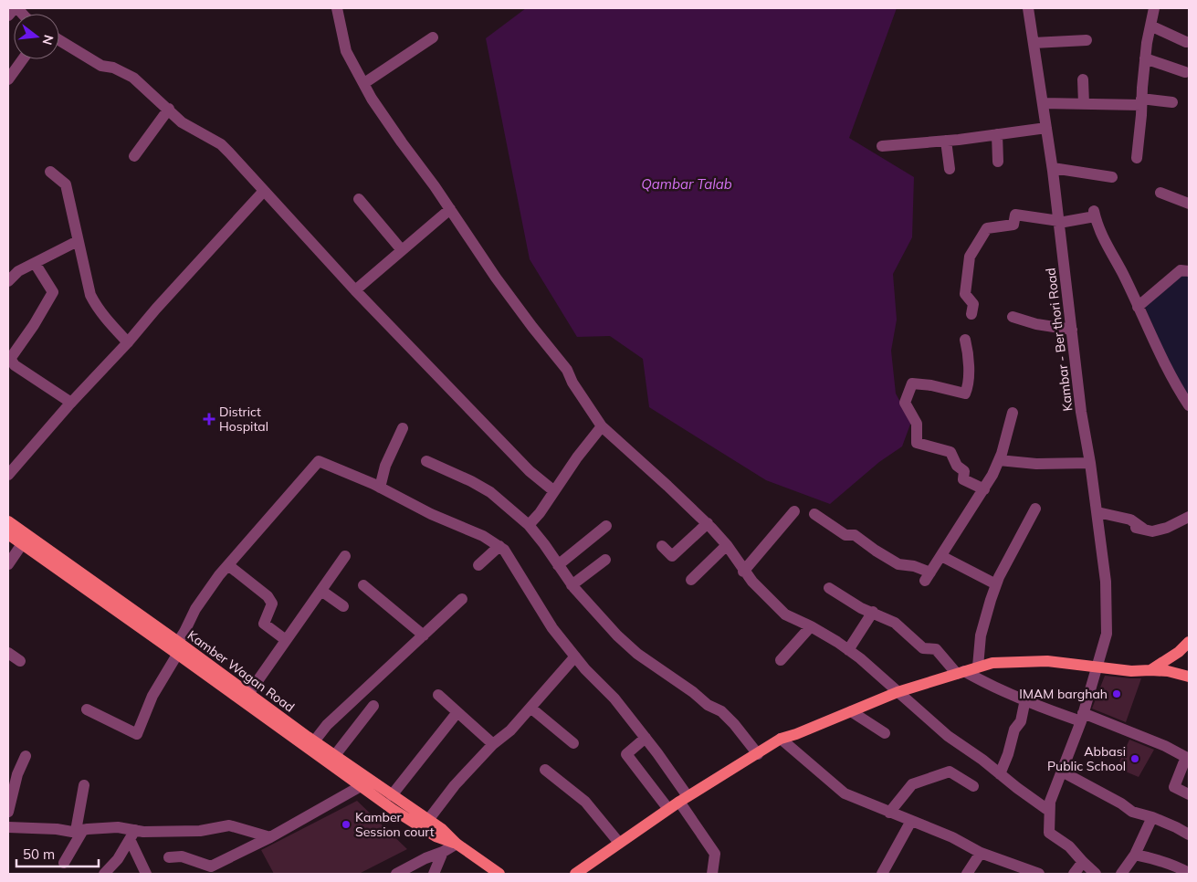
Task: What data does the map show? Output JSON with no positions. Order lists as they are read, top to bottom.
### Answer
{
  "streets": {
    "main road": ["Kamber Wagan Road"],
    "street": ["Kambar - Ber thori Road"]
  },
  "water": ["Qambar Talab"],
  "places": {
    "health": ["District Hospital"],
    "other": ["IMAM barghah", "Abbasi Public School", "Kamber Session court"]
  },
  "scale_bar": "50 m",
  "north": "right"
}
